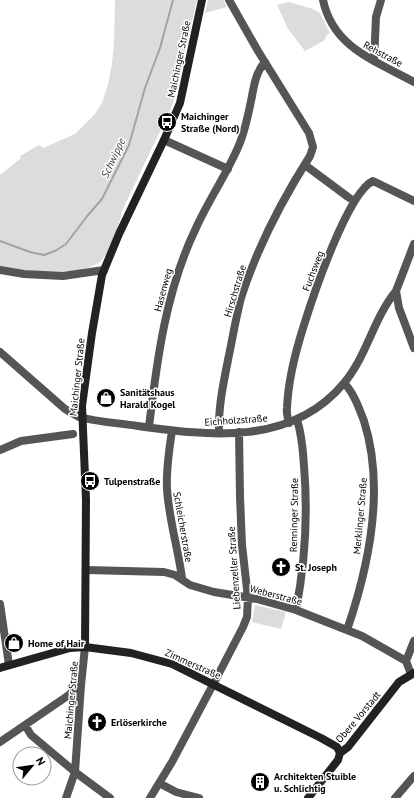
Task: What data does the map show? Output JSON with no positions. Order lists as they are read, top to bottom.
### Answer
{
  "streets": {
    "street": [
      "Rehstraße",
      "Maichinger Straße",
      "Fuchsweg",
      "Hasenweg",
      "Hirschstraße",
      "Eichholzstraße",
      "Renninger Straße",
      "Merklinger Straße",
      "Schleicherstraße",
      "Liebenzeller Straße",
      "Weberstraße",
      "Zimmerstraße",
      "Obere Vorstadt"
    ]
  },
  "crossings": [
    ["Maichinger Straße", "Eichholzstraße"],
    ["Maichinger Straße", "Weberstraße"],
    ["Maichinger Straße", "Zimmerstraße"],
    ["Fuchsweg", "Eichholzstraße"],
    ["Fuchsweg", "Renninger Straße"],
    ["Hasenweg", "Hirschstraße"],
    ["Hasenweg", "Eichholzstraße"],
    ["Hirschstraße", "Eichholzstraße"],
    ["Eichholzstraße", "Renninger Straße"],
    ["Eichholzstraße", "Merklinger Straße"],
    ["Eichholzstraße", "Schleicherstraße"],
    ["Eichholzstraße", "Liebenzeller Straße"],
    ["Renninger Straße", "Weberstraße"],
    ["Merklinger Straße", "Weberstraße"],
    ["Schleicherstraße", "Weberstraße"],
    ["Liebenzeller Straße", "Weberstraße"],
    ["Liebenzeller Straße", "Zimmerstraße"],
    ["Zimmerstraße", "Obere Vorstadt"]
  ],
  "water": ["Schwippe"],
  "places": {
    "bus stop": ["Maichinger Straße (Nord)", "Tulpenstraße"],
    "shop": ["Sanitätshaus Harald Kogel", "Home of Hair"],
    "church": ["St. Joseph", "Erlöserkirche"],
    "building": ["Architekten Stuible u. Schlichtig"]
  },
  "north": "top right"
}
